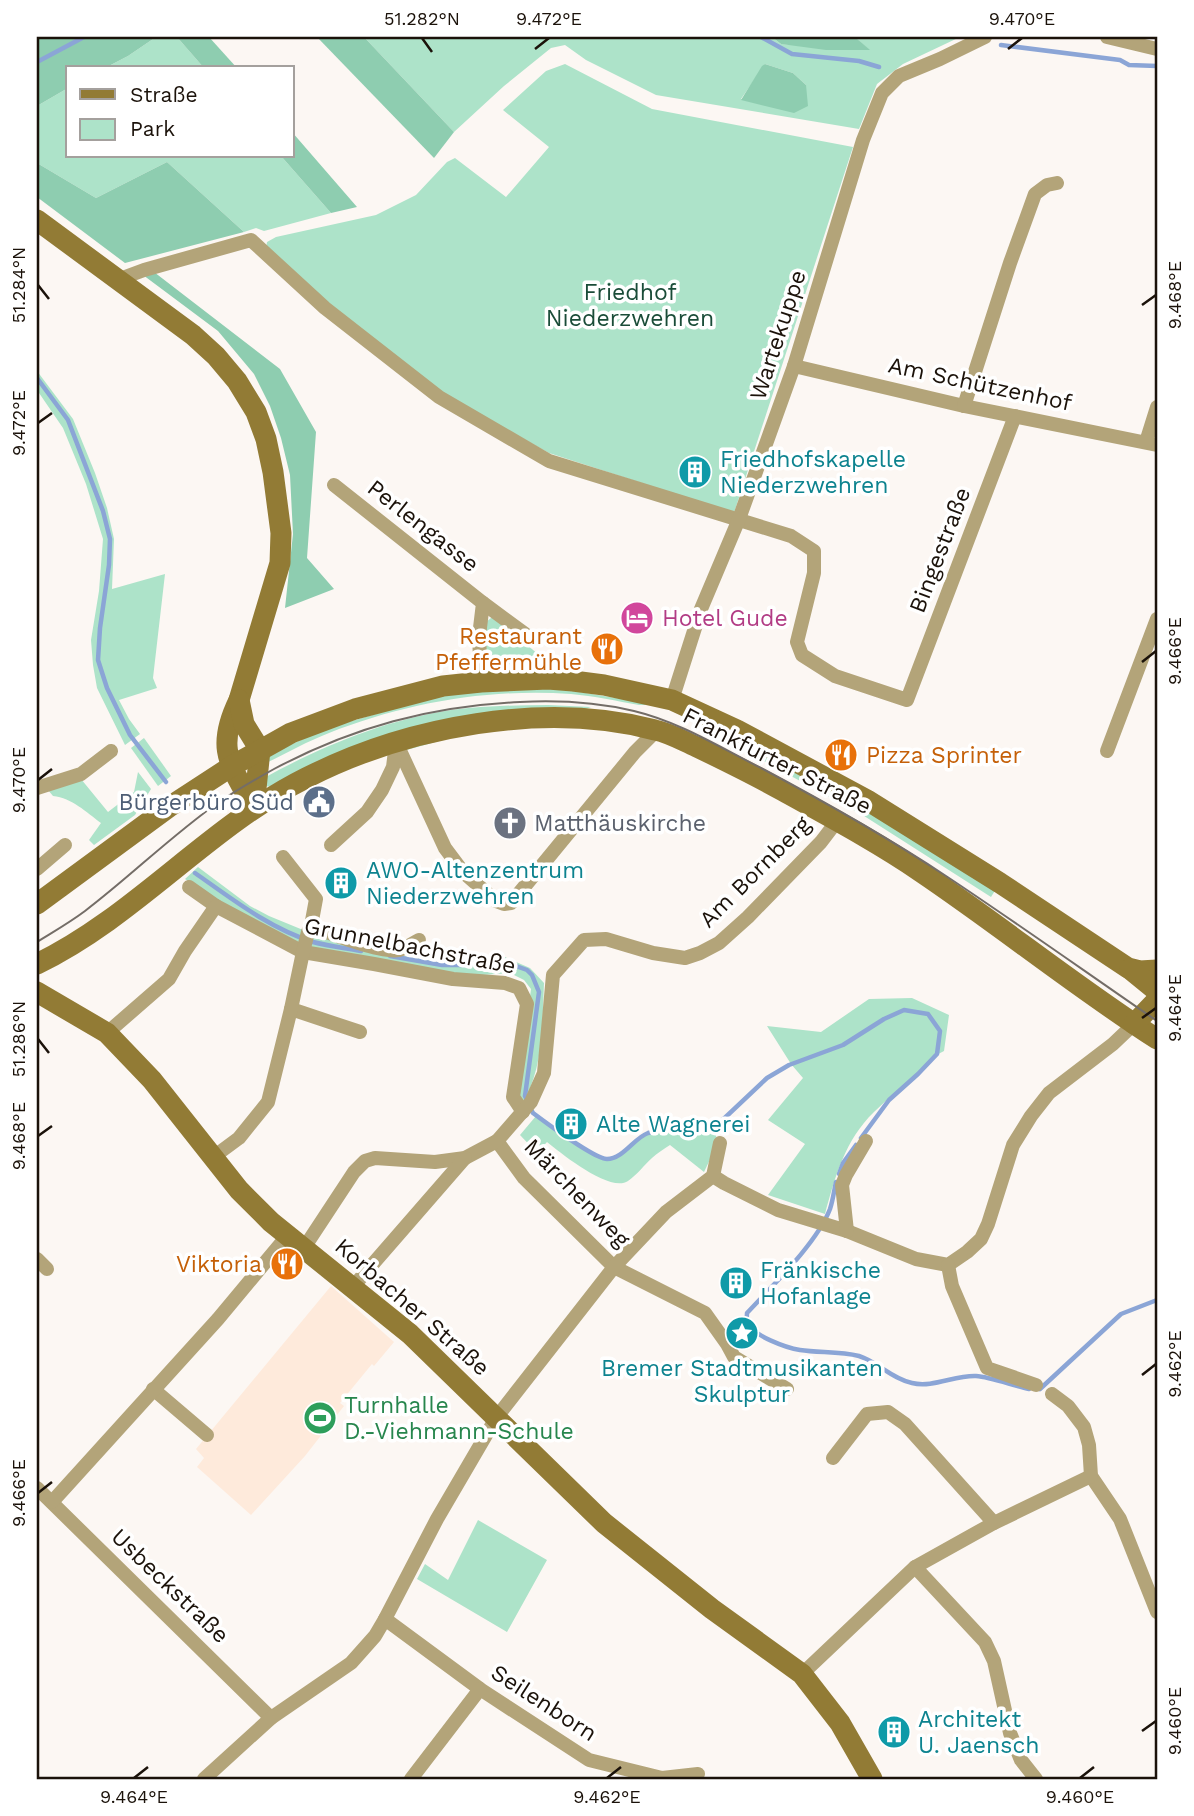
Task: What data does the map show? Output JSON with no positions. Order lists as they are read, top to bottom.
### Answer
{
  "streets": {
    "main road": ["Frankfurter Straße", "Korbacher Straße"],
    "street": [
      "Wartekuppe",
      "Am Schützenhof",
      "Perlengasse",
      "Bingestraße",
      "Am Bornberg",
      "Grunnelbachstraße",
      "Märchenweg",
      "Usbeckstraße",
      "Seilenborn"
    ]
  },
  "crossings": [
    ["Wartekuppe", "Am Schützenhof"],
    ["Wartekuppe", "Bingestraße"],
    ["Wartekuppe", "Frankfurter Straße"],
    ["Am Schützenhof", "Bingestraße"],
    ["Perlengasse", "Frankfurter Straße"],
    ["Frankfurter Straße", "Am Bornberg"],
    ["Am Bornberg", "Grunnelbachstraße"],
    ["Märchenweg", "Korbacher Straße"]
  ],
  "parks": ["Friedhof Niederzwehren"],
  "places": {
    "building": [
      "Friedhofskapelle Niederzwehren",
      "AWO-Altenzentrum Niederzwehren",
      "Alte Wagnerei",
      "Fränkische Hofanlage",
      "Architekt U. Jaensch"
    ],
    "hotel": ["Hotel Gude"],
    "restaurant": ["Restaurant Pfeffermühle", "Pizza Sprinter", "Viktoria"],
    "public building": ["Bürgerbüro Süd"],
    "church": ["Matthäuskirche"],
    "place": ["Bremer Stadtmusikanten Skulptur"],
    "sports": ["Turnhalle D.-Viehmann-Schule"]
  },
  "legend": ["Straße", "Park"],
  "coordinates": [
    "51.282°N",
    "9.472°E",
    "9.470°E",
    "51.284°N",
    "9.468°E",
    "9.466°E",
    "9.464°E",
    "51.286°N",
    "9.462°E",
    "9.460°E"
  ]
}
